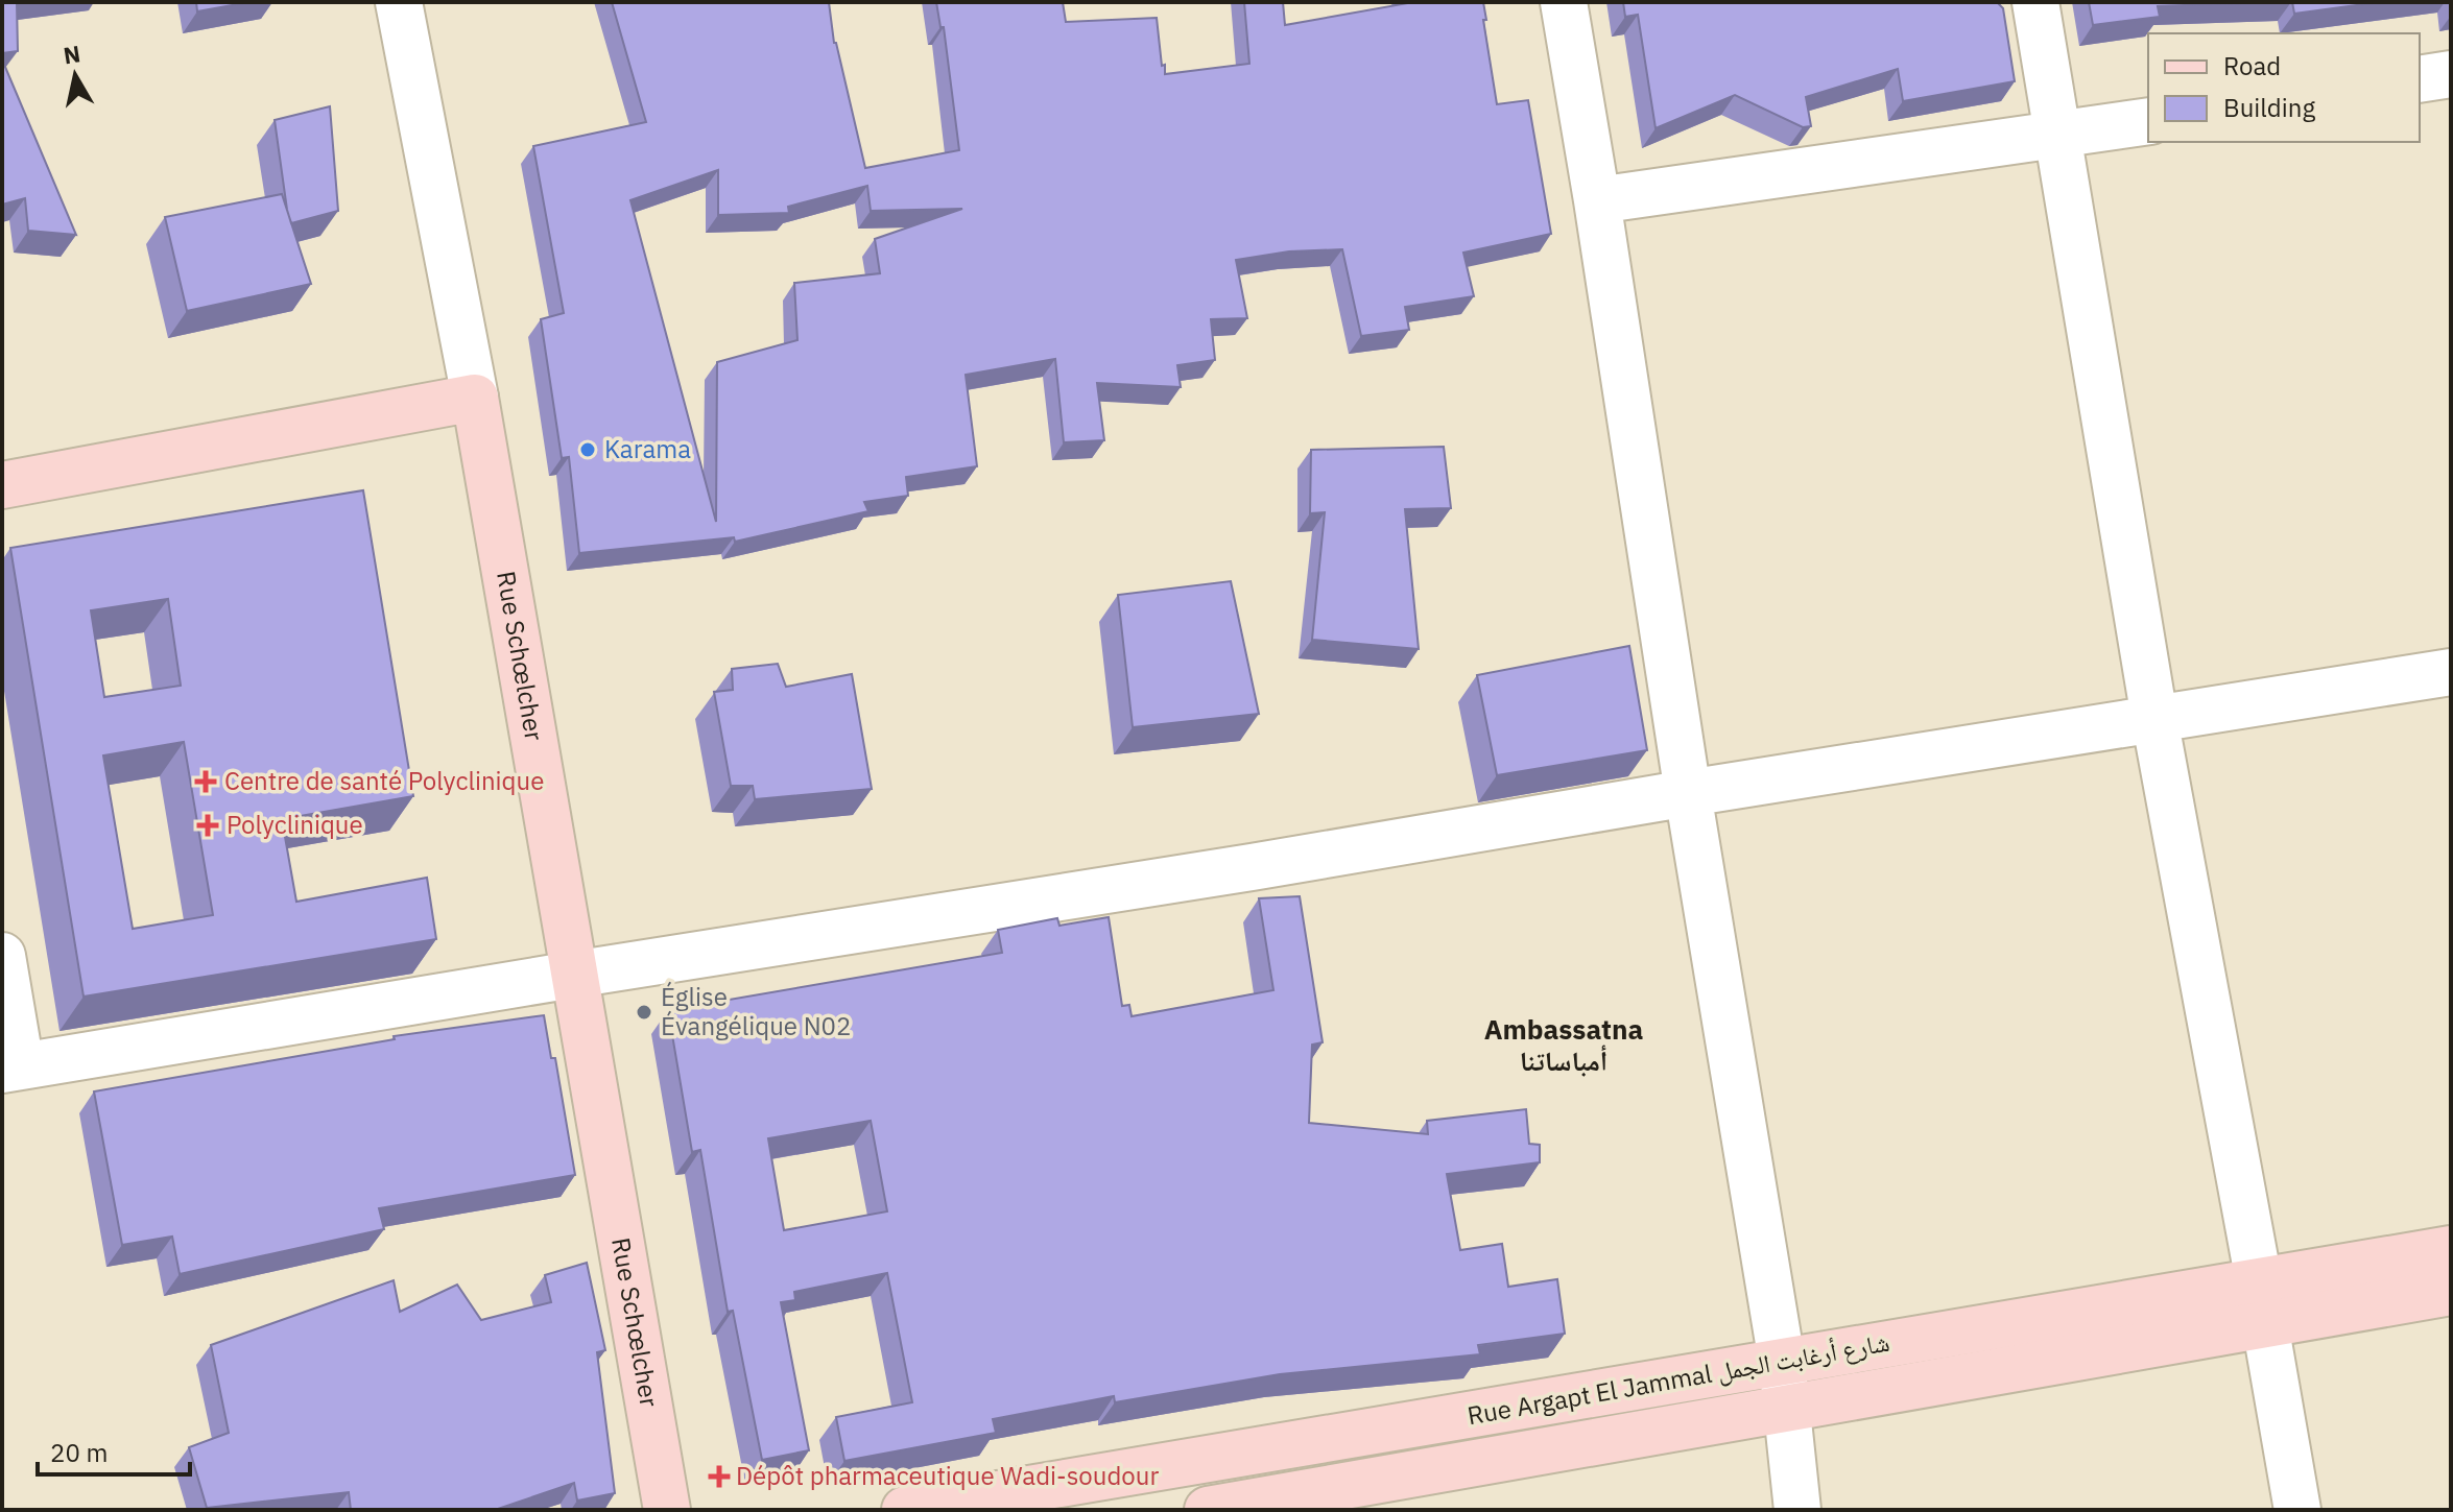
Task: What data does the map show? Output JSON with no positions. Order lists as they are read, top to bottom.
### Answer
{
  "streets": {
    "street": ["Rue Schœlcher", "Rue Argapt El Jammal شارع أرغابت الجمل"]
  },
  "districts": ["Ambassatna أمباساتنا"],
  "places": {
    "other": ["Karama", "Église Évangélique N02"],
    "health": ["Centre de santé Polyclinique", "Polyclinique", "Dépôt pharmaceutique Wadi-soudour"]
  },
  "legend": ["Road", "Building"],
  "scale_bar": "20 m",
  "north": "top"
}
